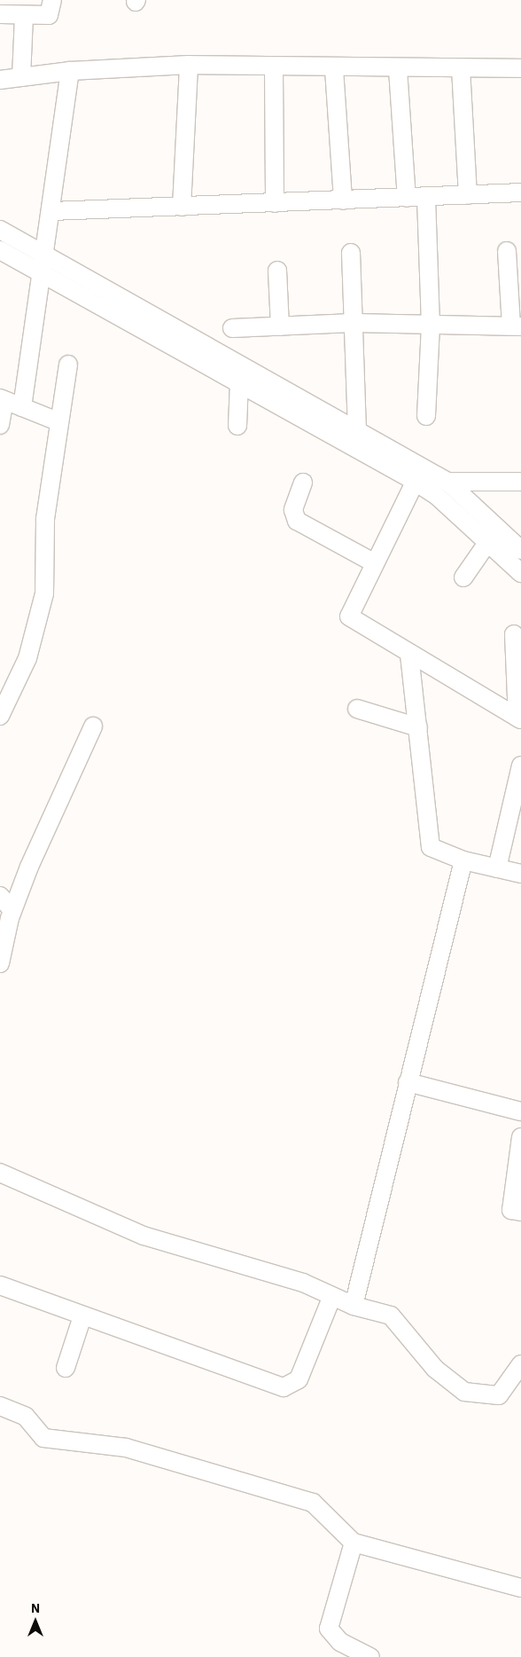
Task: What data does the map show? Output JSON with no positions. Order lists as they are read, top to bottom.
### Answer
{
  "north": "top"
}
